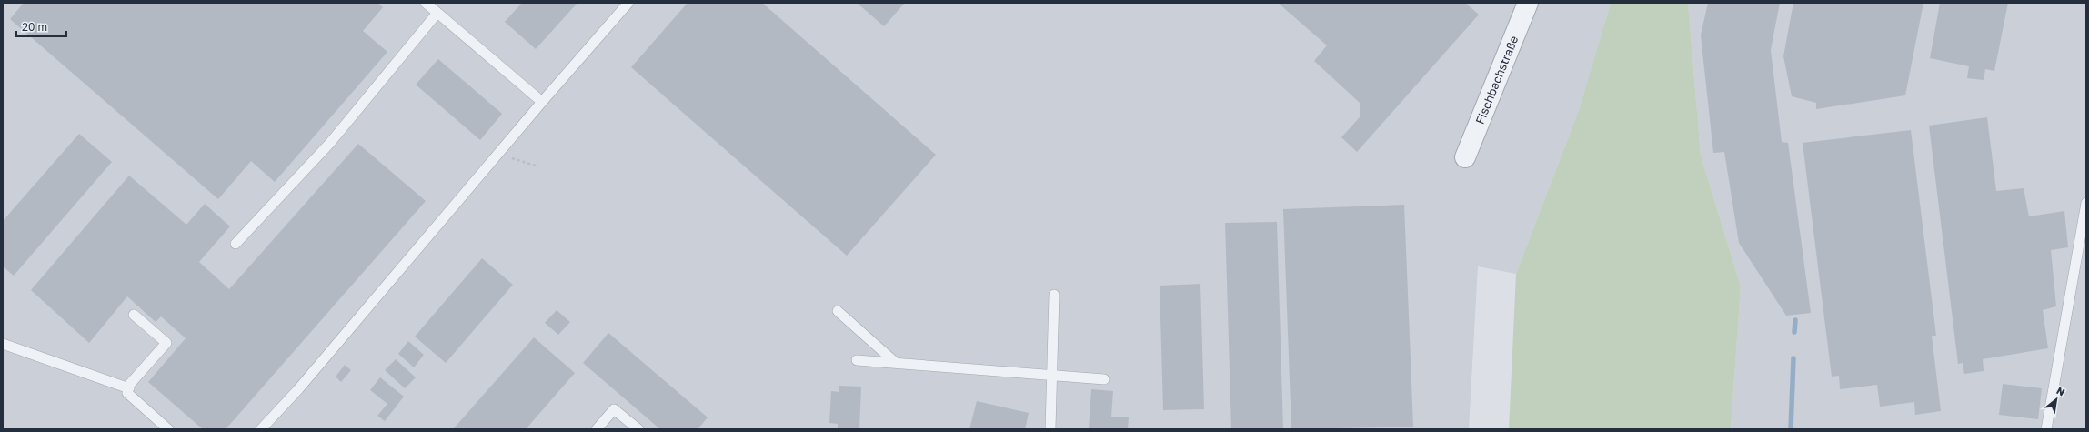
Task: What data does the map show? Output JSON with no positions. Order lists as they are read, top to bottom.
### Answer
{
  "streets": {
    "street": ["Fischbachstraße"]
  },
  "scale_bar": "20 m",
  "north": "top right"
}
